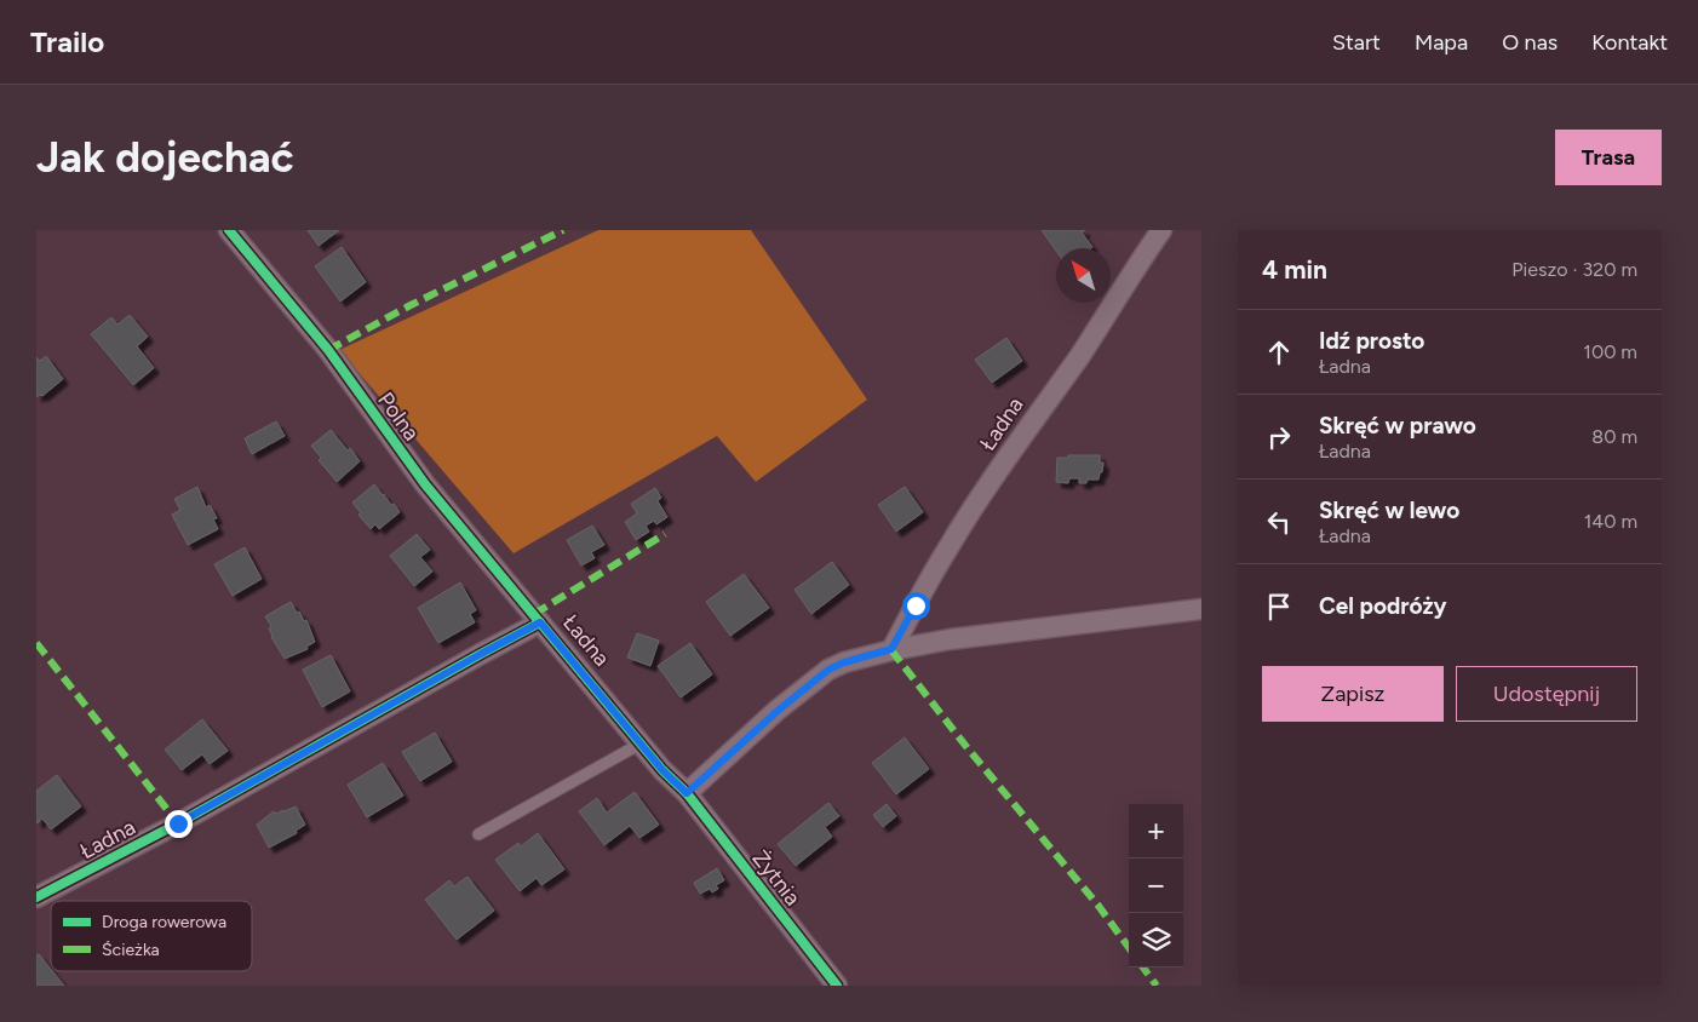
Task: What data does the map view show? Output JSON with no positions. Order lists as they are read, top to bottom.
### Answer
{
  "streets": {
    "street": ["Polna", "Ładna", "Żytnia"]
  },
  "crossings": [
    ["Polna", "Ładna"],
    ["Ładna", "Żytnia"]
  ],
  "legend": ["Droga rowerowa", "Ścieżka"],
  "north": "top left",
  "page": {
    "header": "Trailo",
    "nav": [
      "Start",
      "Mapa",
      "O nas",
      "Kontakt"
    ],
    "buttons": [
      "Trasa",
      ["Zapisz", "Udostępnij"]
    ],
    "title": "Jak dojechać",
    "heading": ["4 min", "Pieszo · 320 m"],
    "list": [
      ["Idź prosto", "Ładna", "100 m"],
      ["Skręć w prawo", "Ładna", "80 m"],
      ["Skręć w lewo", "Ładna", "140 m"],
      "Cel podróży"
    ],
    "map_buttons": ["+", "−"]
  }
}
